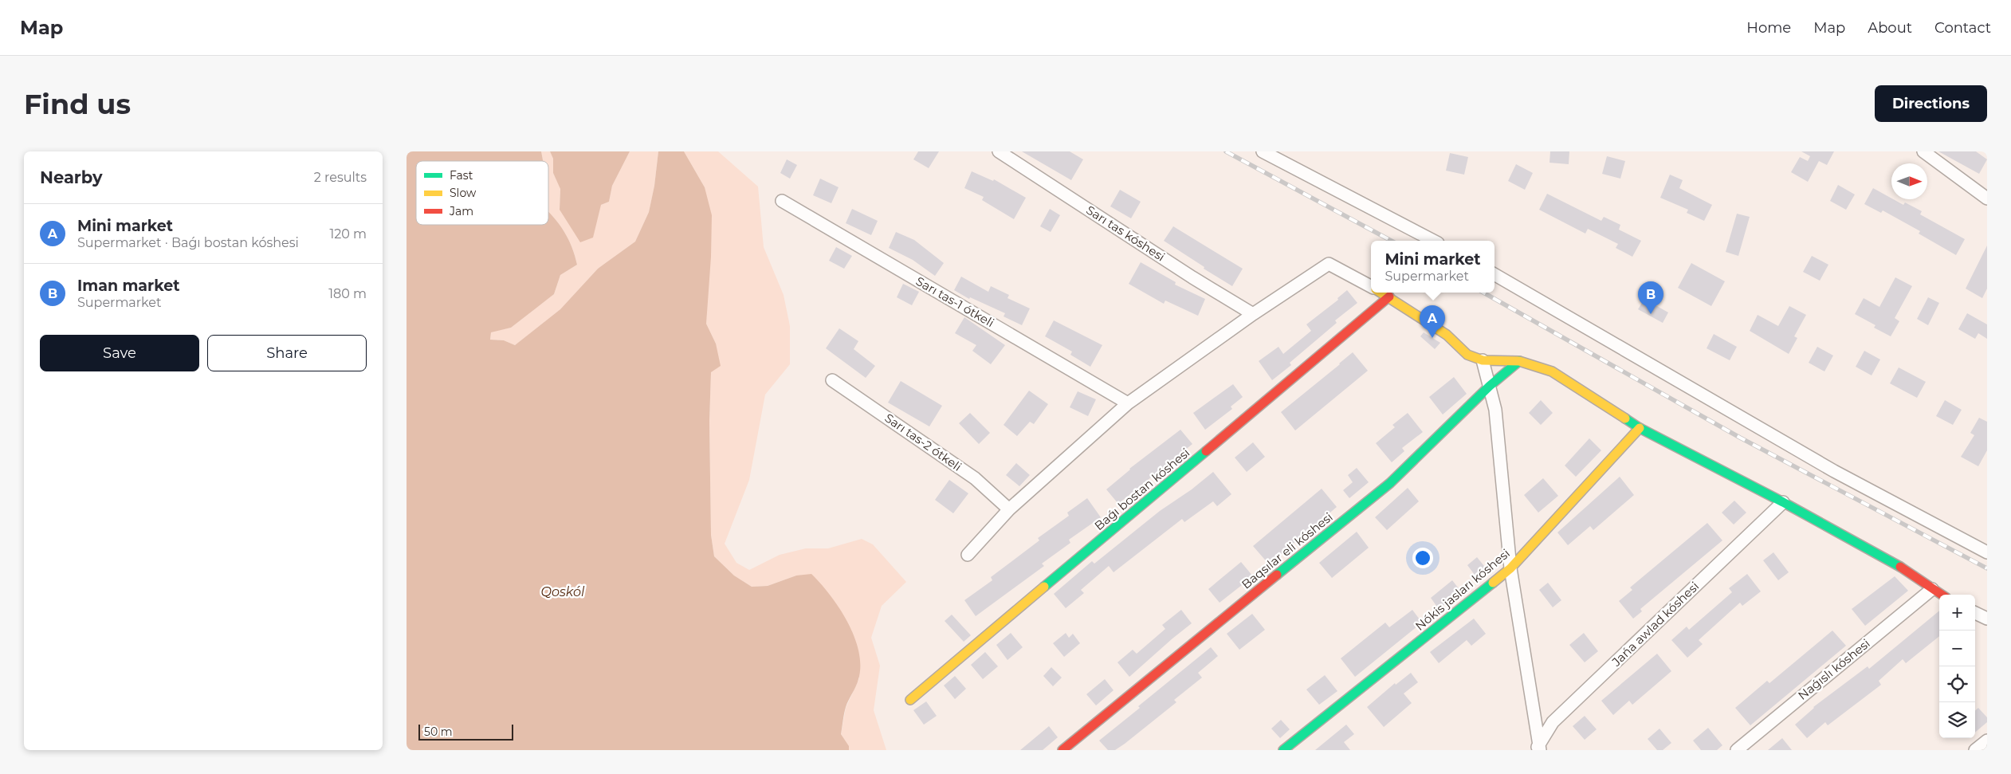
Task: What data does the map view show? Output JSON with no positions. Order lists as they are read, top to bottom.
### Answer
{
  "streets": {
    "street": [
      "Sarı tas kóshesi",
      "Sarı tas-1 ótkeli",
      "Sarı tas-2 ótkeli",
      "Baǵı bostan kóshesi",
      "Baqsılar eli kóshesi",
      "Nókis jasları kóshesi",
      "Jańa awlad kóshesi",
      "Naǵıslı kóshesi"
    ]
  },
  "water": ["Qoskól"],
  "legend": ["Fast", "Slow", "Jam"],
  "scale_bar": "50 m",
  "north": "right",
  "page": {
    "header": "Map",
    "nav": [
      "Home",
      "Map",
      "About",
      "Contact"
    ],
    "buttons": [
      "Directions",
      ["Save", "Share"]
    ],
    "title": "Find us",
    "heading": ["Nearby", "2 results"],
    "list": [
      {
        "mark": "A",
        "name": "Mini market",
        "note": "Supermarket · Baǵı bostan kóshesi",
        "value": "120 m"
      },
      {
        "mark": "B",
        "name": "Iman market",
        "note": "Supermarket",
        "value": "180 m"
      }
    ],
    "popup": ["Mini market", "Supermarket"],
    "pins": ["B", "A"],
    "map_buttons": ["+", "−"],
    "scale": "50 m"
  }
}
